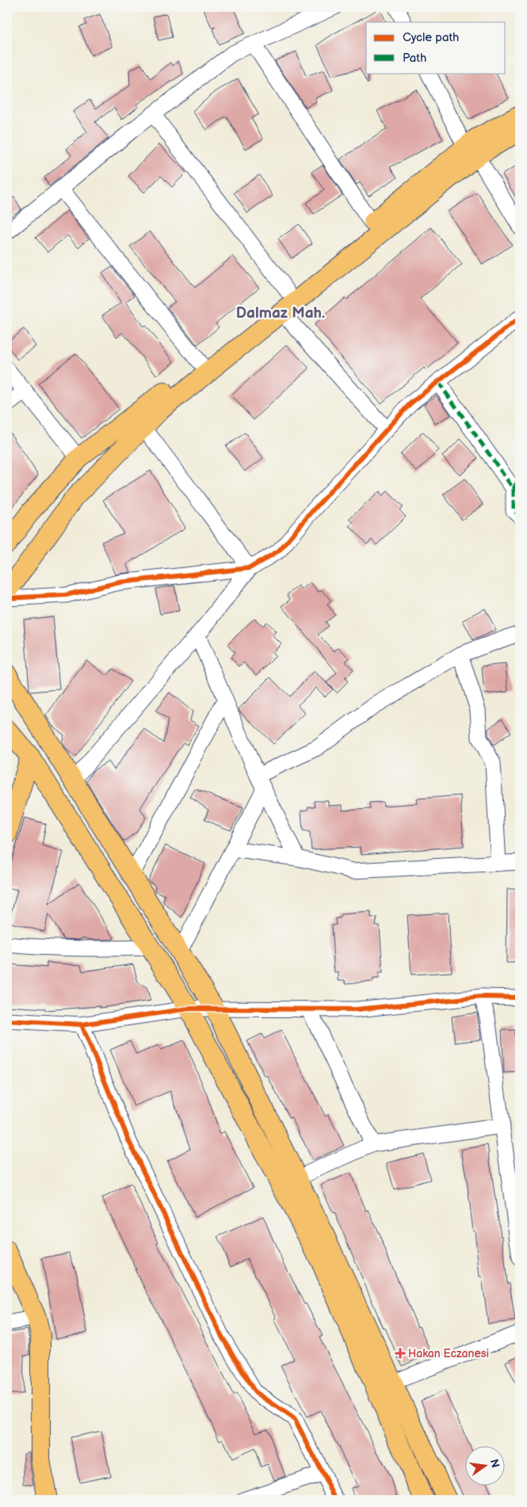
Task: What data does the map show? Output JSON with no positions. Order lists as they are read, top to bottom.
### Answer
{
  "districts": ["Dalmaz Mah."],
  "places": {
    "health": ["Hakan Eczanesi"]
  },
  "legend": ["Cycle path", "Path"],
  "north": "right"
}
